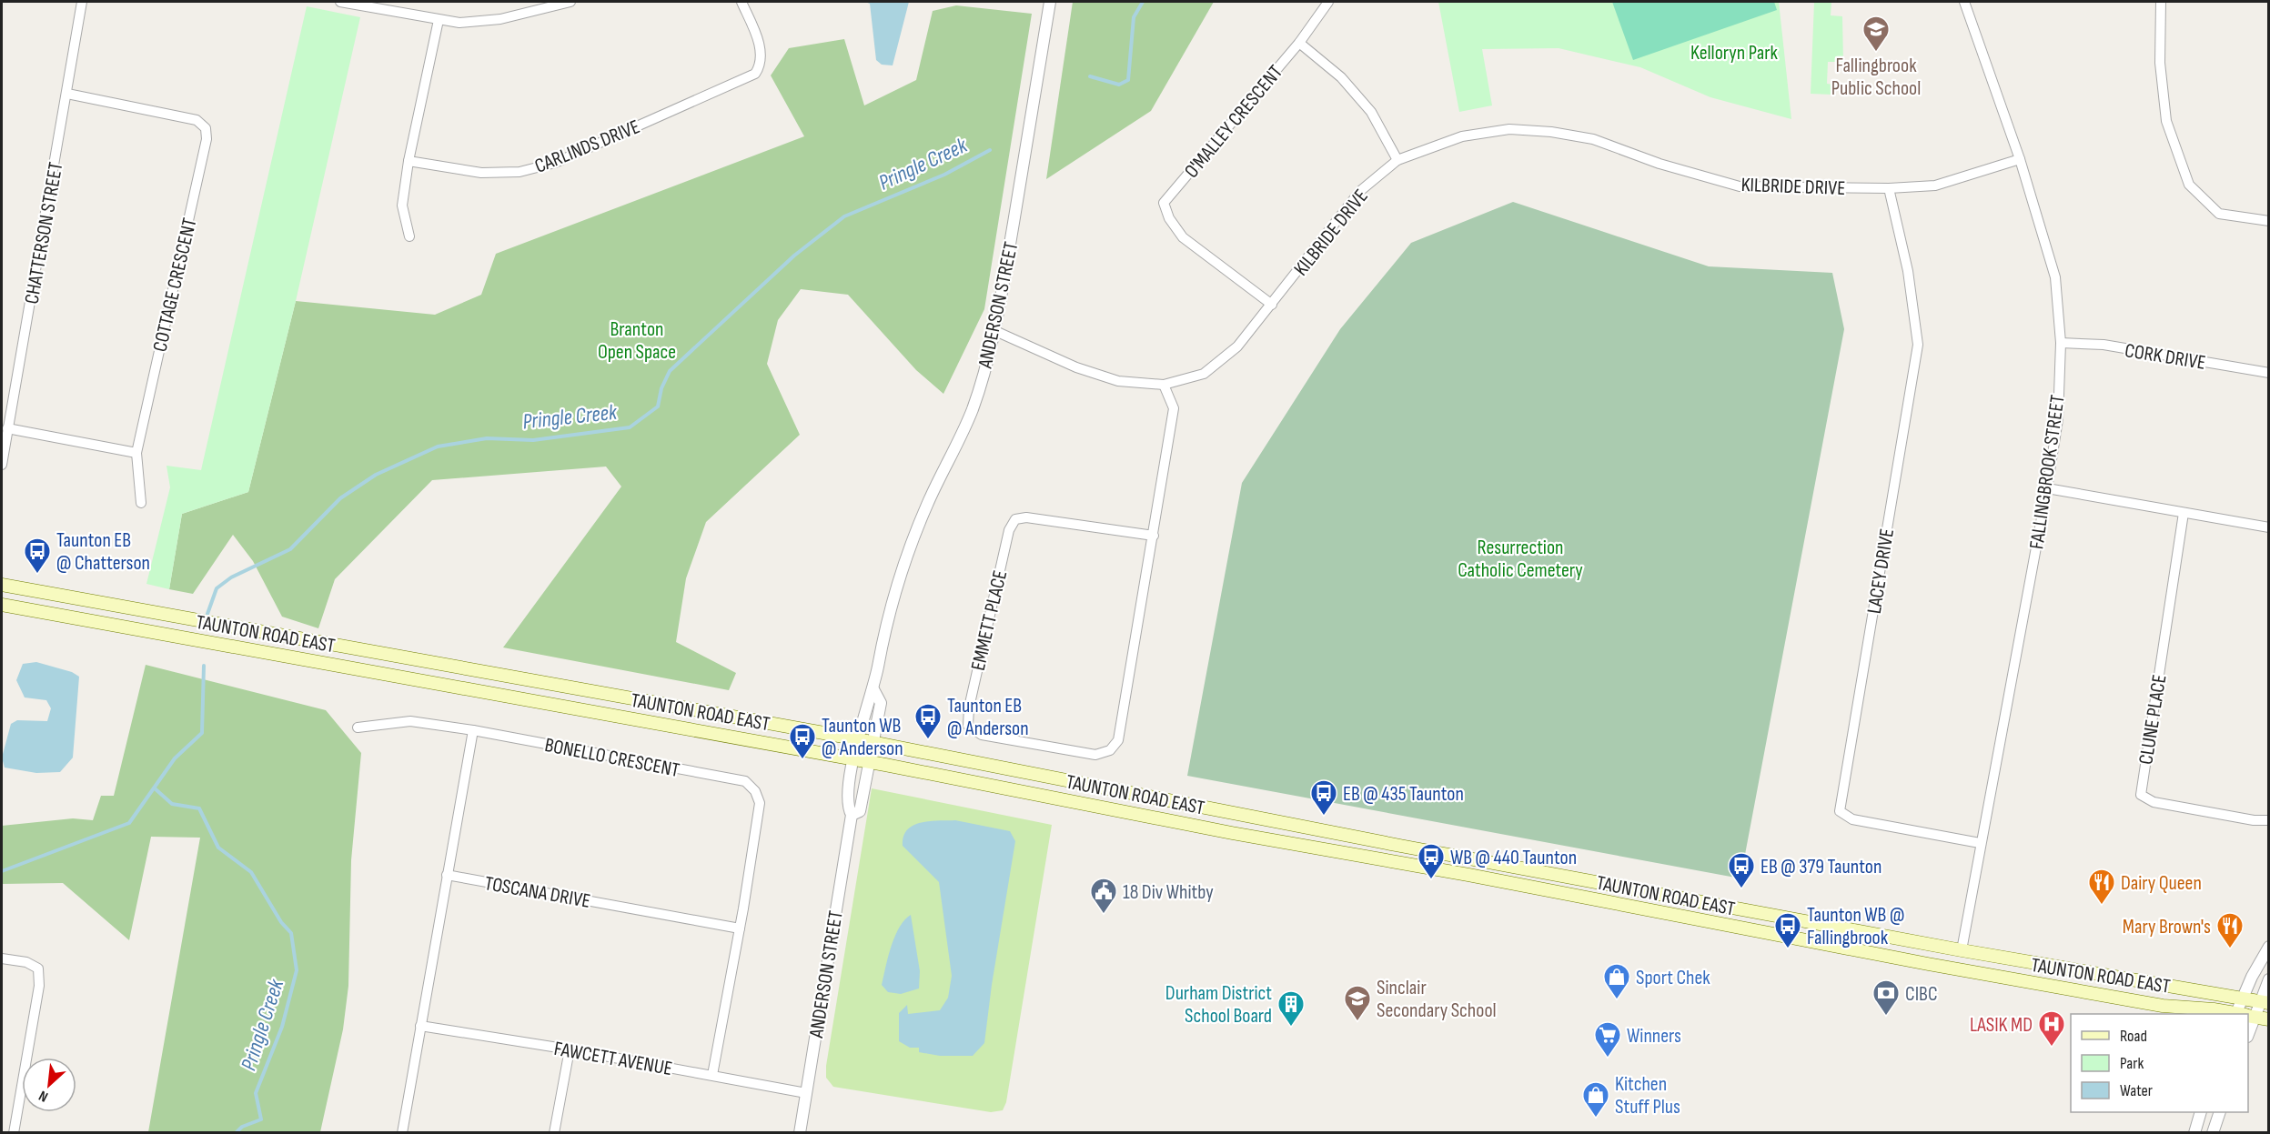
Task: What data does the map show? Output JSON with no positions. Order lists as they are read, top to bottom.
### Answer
{
  "streets": {
    "main road": ["TAUNTON ROAD EAST"],
    "street": [
      "O'MALLEY CRESCENT",
      "CARLINDS DRIVE",
      "KILBRIDE DRIVE",
      "CHATTERSON STREET",
      "COTTAGE CRESCENT",
      "ANDERSON STREET",
      "CORK DRIVE",
      "FALLINGBROOK STREET",
      "LACEY DRIVE",
      "EMMETT PLACE",
      "CLUNE PLACE",
      "BONELLO CRESCENT",
      "TOSCANA DRIVE",
      "FAWCETT AVENUE"
    ]
  },
  "crossings": [
    ["O'MALLEY CRESCENT", "KILBRIDE DRIVE"],
    ["KILBRIDE DRIVE", "ANDERSON STREET"],
    ["KILBRIDE DRIVE", "FALLINGBROOK STREET"],
    ["KILBRIDE DRIVE", "LACEY DRIVE"],
    ["KILBRIDE DRIVE", "EMMETT PLACE"],
    ["CHATTERSON STREET", "COTTAGE CRESCENT"],
    ["ANDERSON STREET", "TAUNTON ROAD EAST"],
    ["ANDERSON STREET", "FAWCETT AVENUE"],
    ["CORK DRIVE", "FALLINGBROOK STREET"],
    ["FALLINGBROOK STREET", "LACEY DRIVE"],
    ["FALLINGBROOK STREET", "TAUNTON ROAD EAST"],
    ["BONELLO CRESCENT", "TOSCANA DRIVE"]
  ],
  "water": ["Pringle Creek"],
  "parks": ["Kelloryn Park", "Branton Open Space", "Resurrection Catholic Cemetery"],
  "places": {
    "school or university": ["Fallingbrook Public School", "Sinclair Secondary School"],
    "bus stop": [
      "Taunton EB @ Chatterson",
      "Taunton EB @ Anderson",
      "Taunton WB @ Anderson",
      "EB @ 435 Taunton",
      "WB @ 440 Taunton",
      "EB @ 379 Taunton",
      "Taunton WB @ Fallingbrook"
    ],
    "restaurant": ["Dairy Queen", "Mary Brown's"],
    "public building": ["18 Div Whitby"],
    "shop": ["Sport Chek", "Kitchen Stuff Plus"],
    "bank": ["CIBC"],
    "building": ["Durham District School Board"],
    "hospital": ["LASIK MD"],
    "supermarket": ["Winners"]
  },
  "legend": ["Road", "Park", "Water"],
  "north": "bottom left"
}
